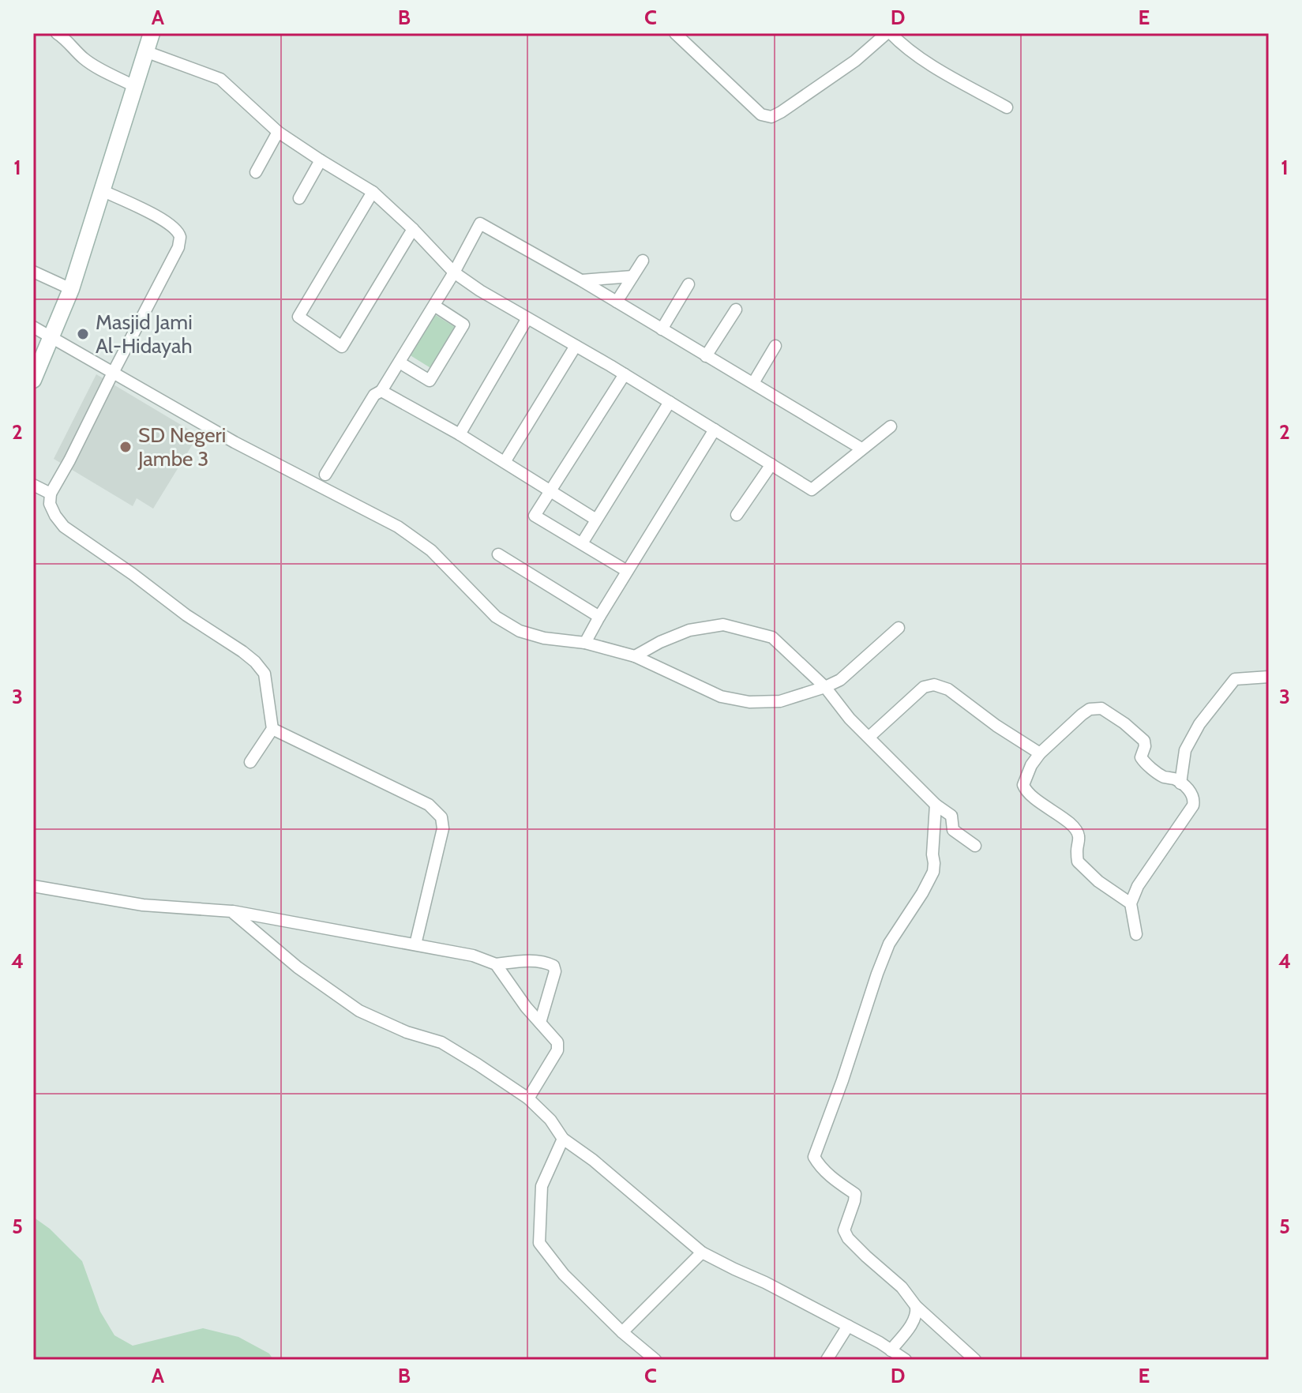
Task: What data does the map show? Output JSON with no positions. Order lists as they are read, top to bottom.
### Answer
{
  "places": ["Masjid Jami Al-Hidayah", "SD Negeri Jambe 3"],
  "grid": {
    "columns": [
      "A",
      "B",
      "C",
      "D",
      "E"
    ],
    "rows": [
      "1",
      "2",
      "3",
      "4",
      "5"
    ]
  }
}
